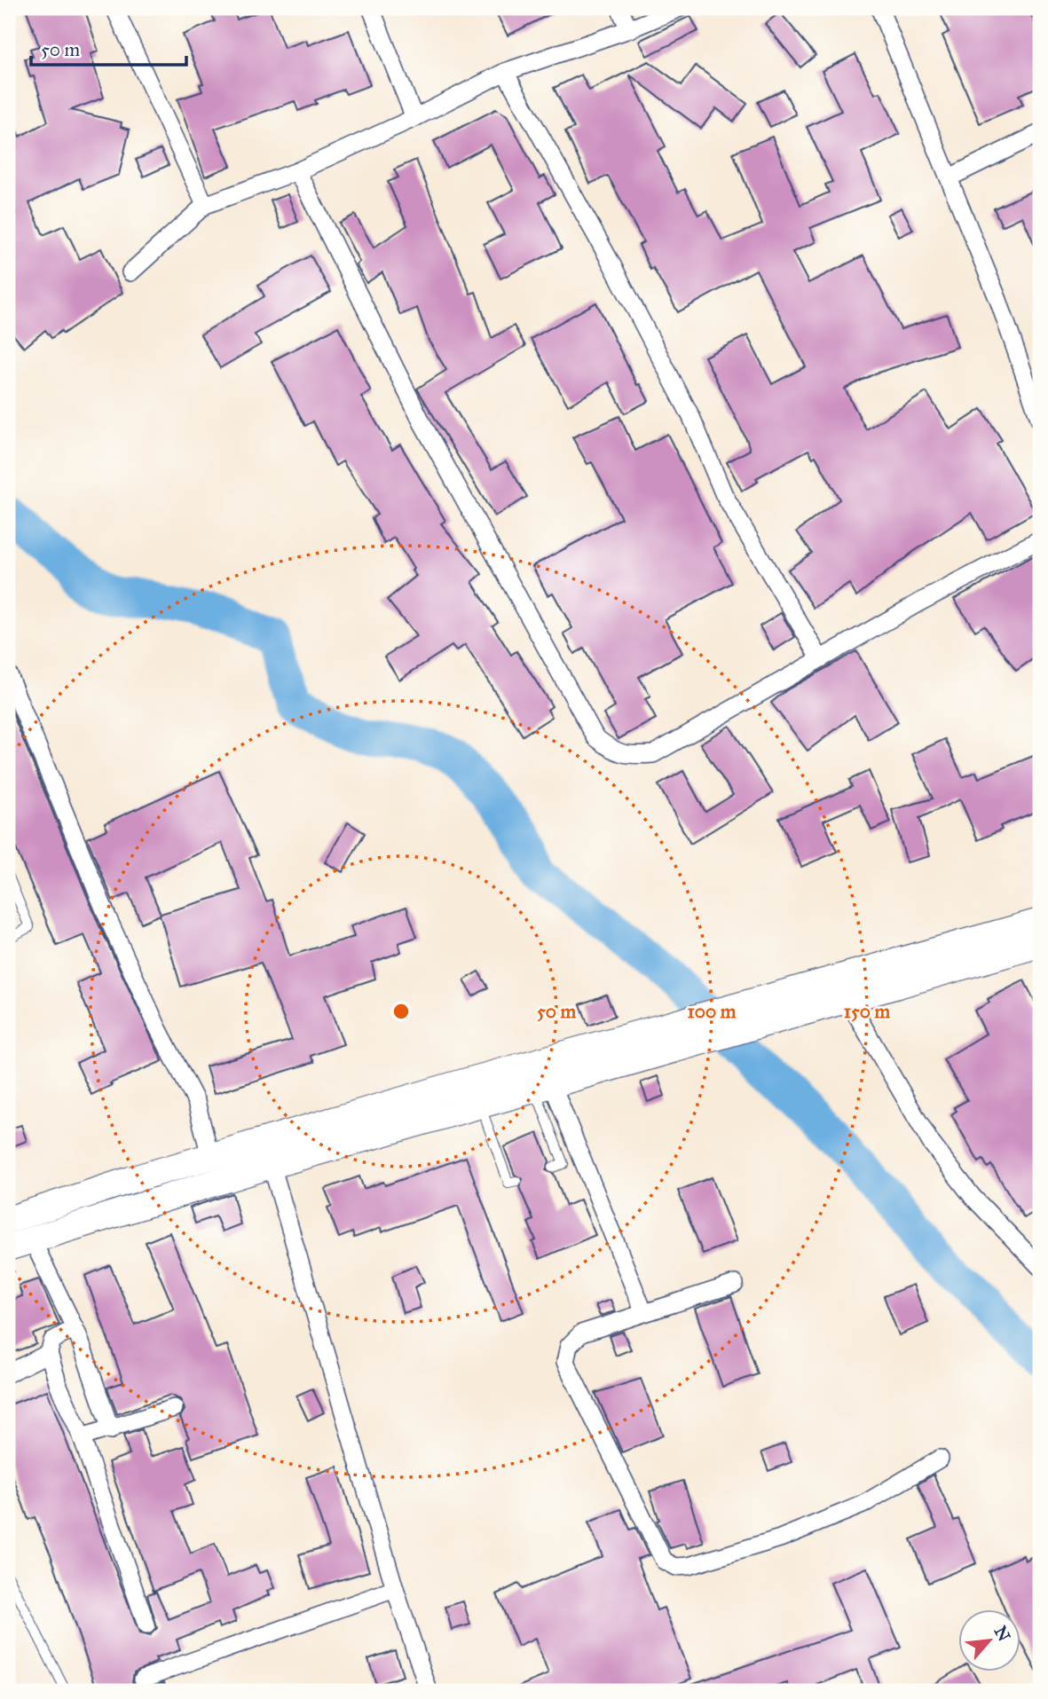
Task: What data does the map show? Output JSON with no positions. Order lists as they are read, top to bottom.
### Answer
{
  "scale_bar": "50 m",
  "north": "top right",
  "rings": ["50 m", "100 m", "150 m"]
}
